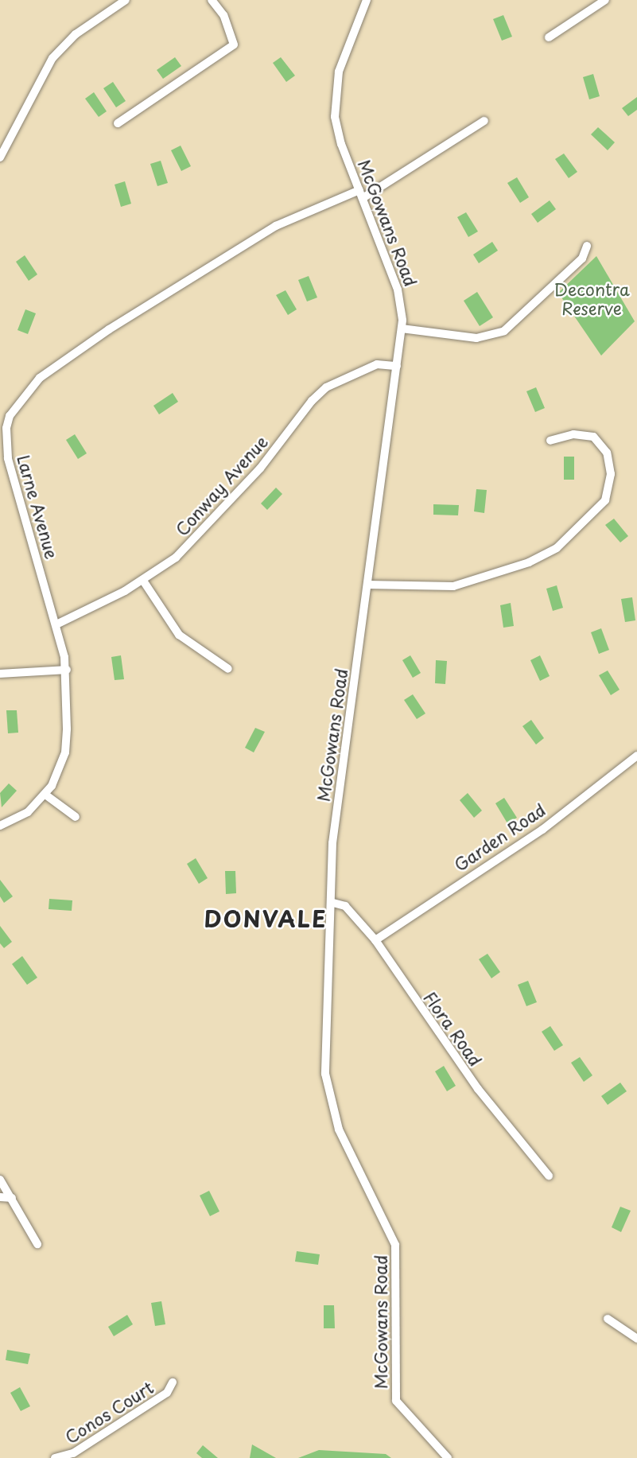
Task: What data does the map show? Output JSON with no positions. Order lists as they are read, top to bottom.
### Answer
{
  "streets": {
    "street": [
      "McGowans Road",
      "Conway Avenue",
      "Larne Avenue",
      "Garden Road",
      "Flora Road",
      "Conos Court"
    ]
  },
  "crossings": [
    ["McGowans Road", "Conway Avenue"],
    ["McGowans Road", "Larne Avenue"],
    ["McGowans Road", "Flora Road"],
    ["Conway Avenue", "Larne Avenue"],
    ["Garden Road", "Flora Road"]
  ],
  "districts": ["DONVALE"],
  "parks": ["Decontra Reserve"]
}
